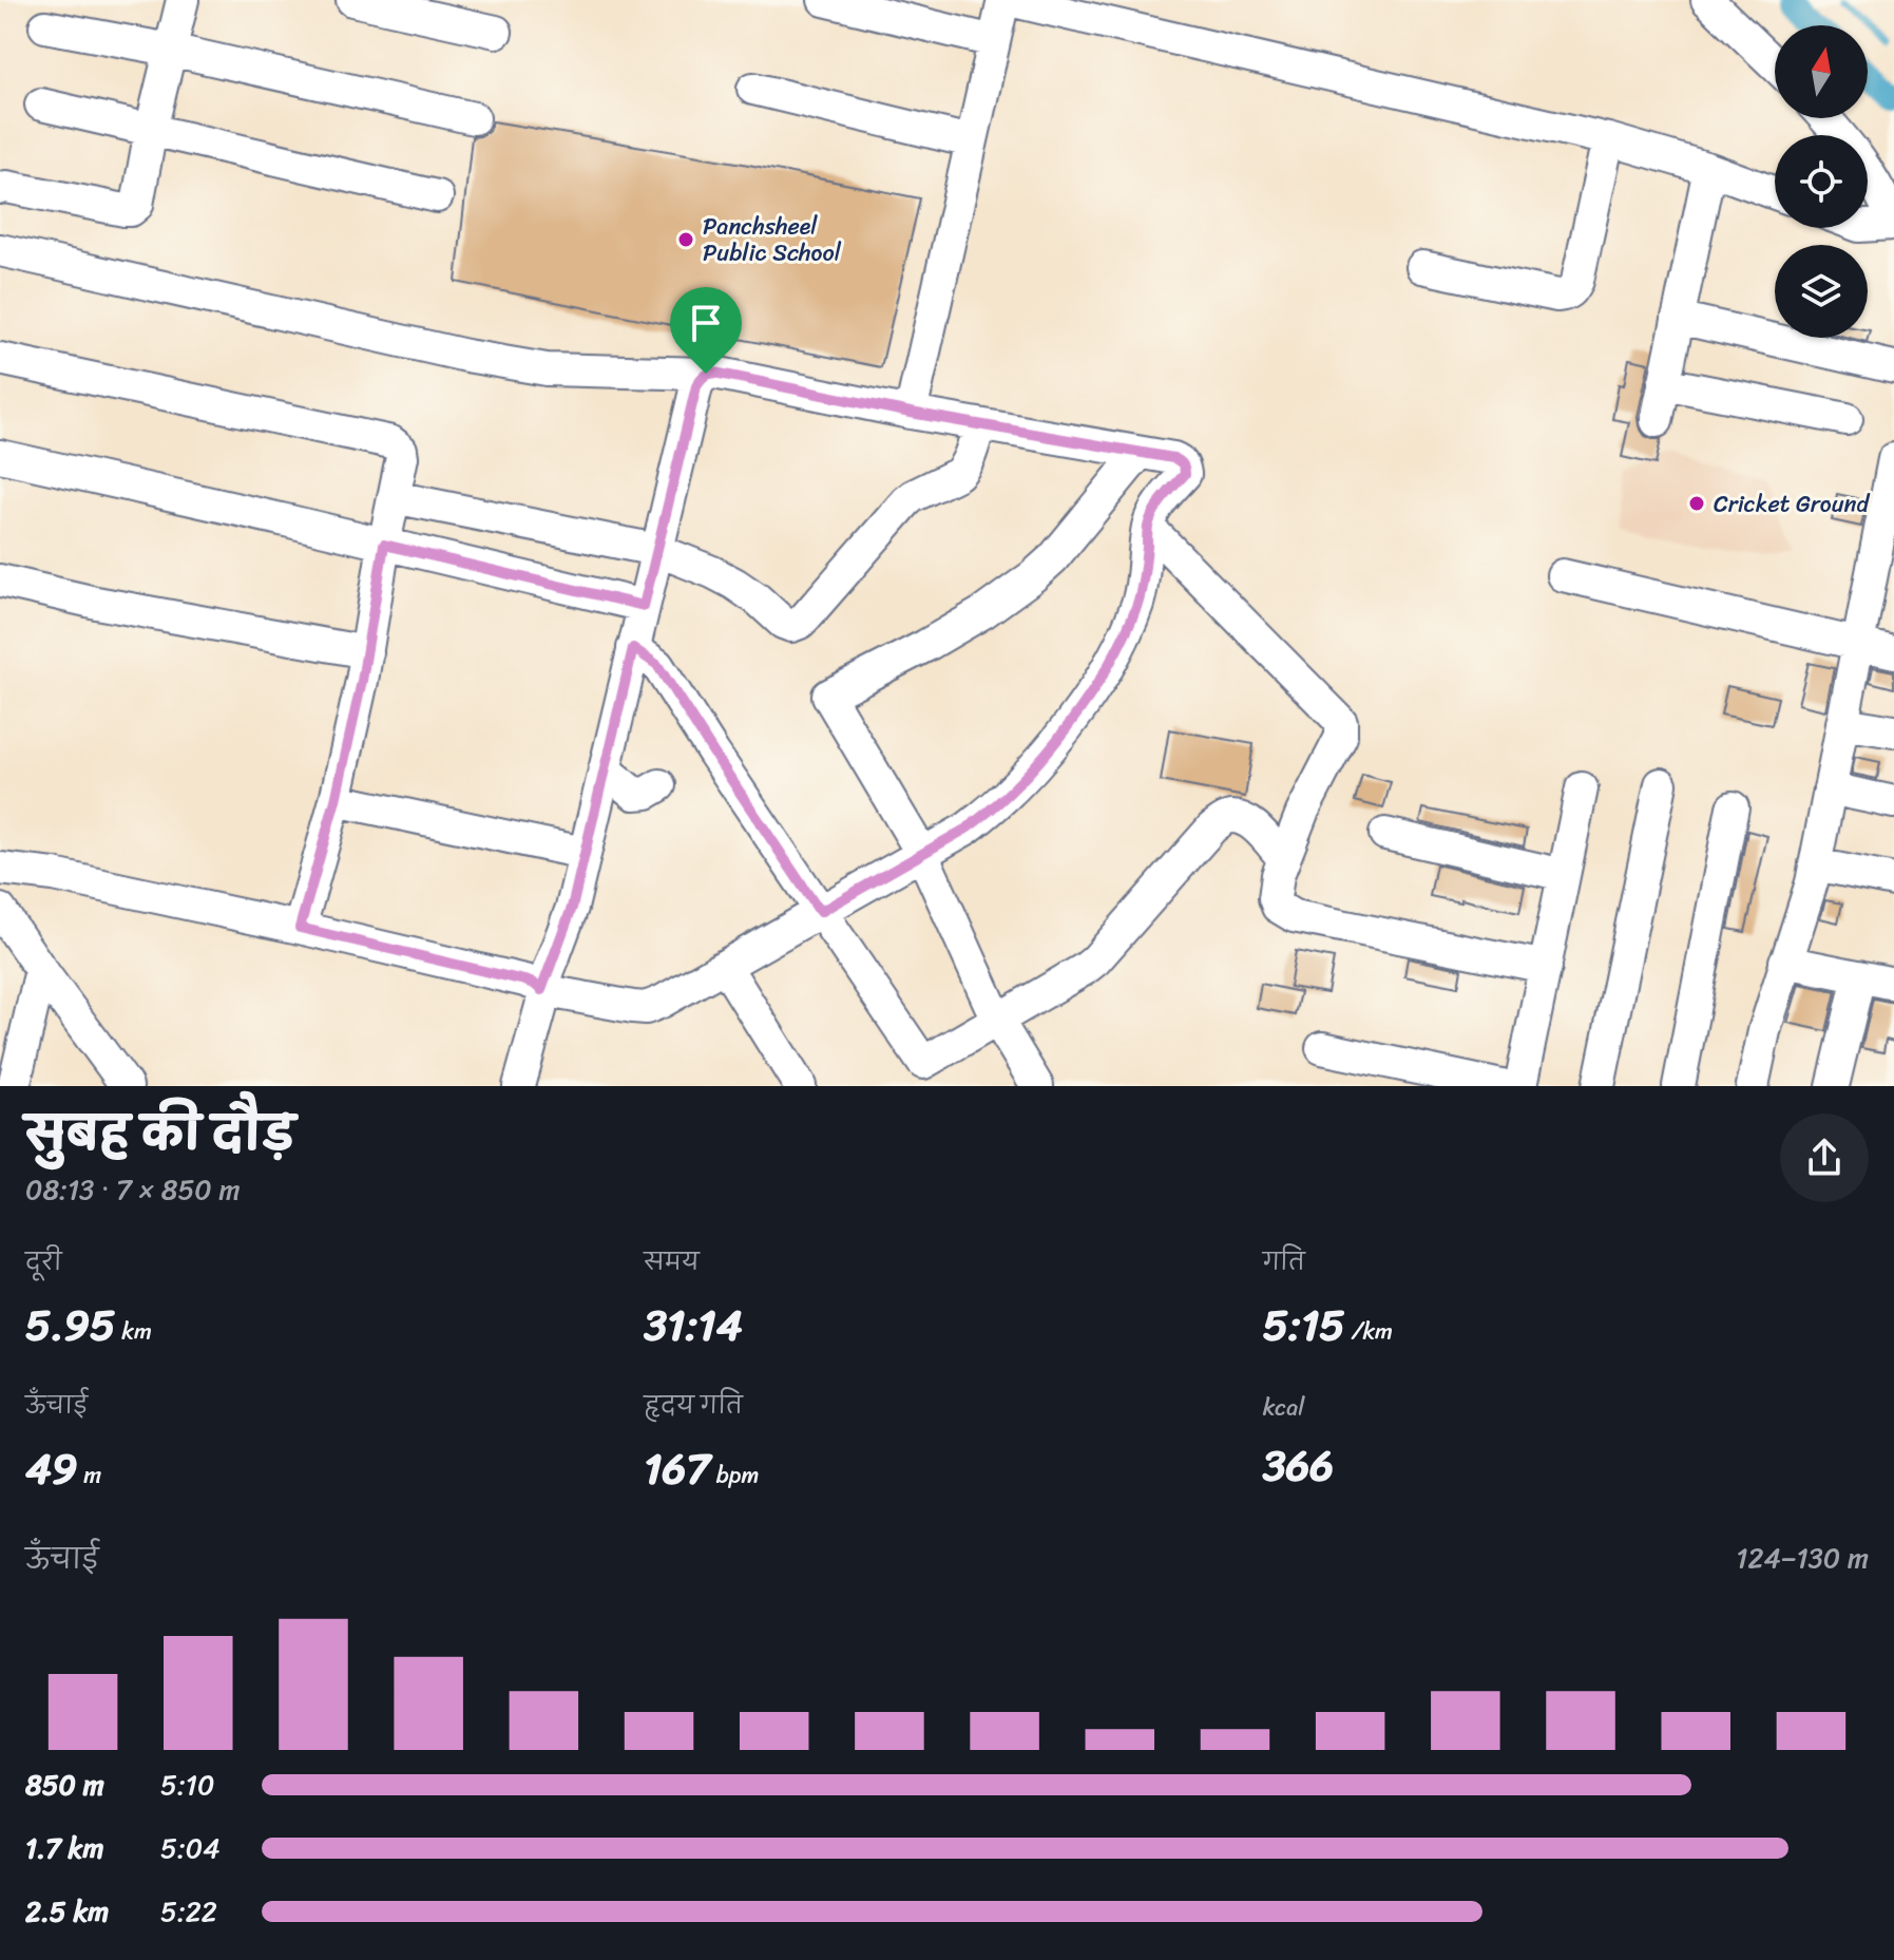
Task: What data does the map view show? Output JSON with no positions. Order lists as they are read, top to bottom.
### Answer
{
  "places": ["Panchsheel Public School", "Cricket Ground"],
  "north": "top",
  "page": {
    "heading": ["सुबह की दौड़", "08:13 · 7 × 850 m"],
    "stats": [
      ["दूरी", "5.95 km"],
      ["समय", "31:14"],
      ["गति", "5:15 /km"],
      ["ऊँचाई", "49 m"],
      ["हृदय गति", "167 bpm"],
      ["kcal", "366"]
    ],
    "chart": ["ऊँचाई", "124–130 m"],
    "list": [
      {
        "name": "850 m",
        "note": "5:10"
      },
      {
        "name": "1.7 km",
        "note": "5:04"
      },
      {
        "name": "2.5 km",
        "note": "5:22"
      }
    ]
  }
}
